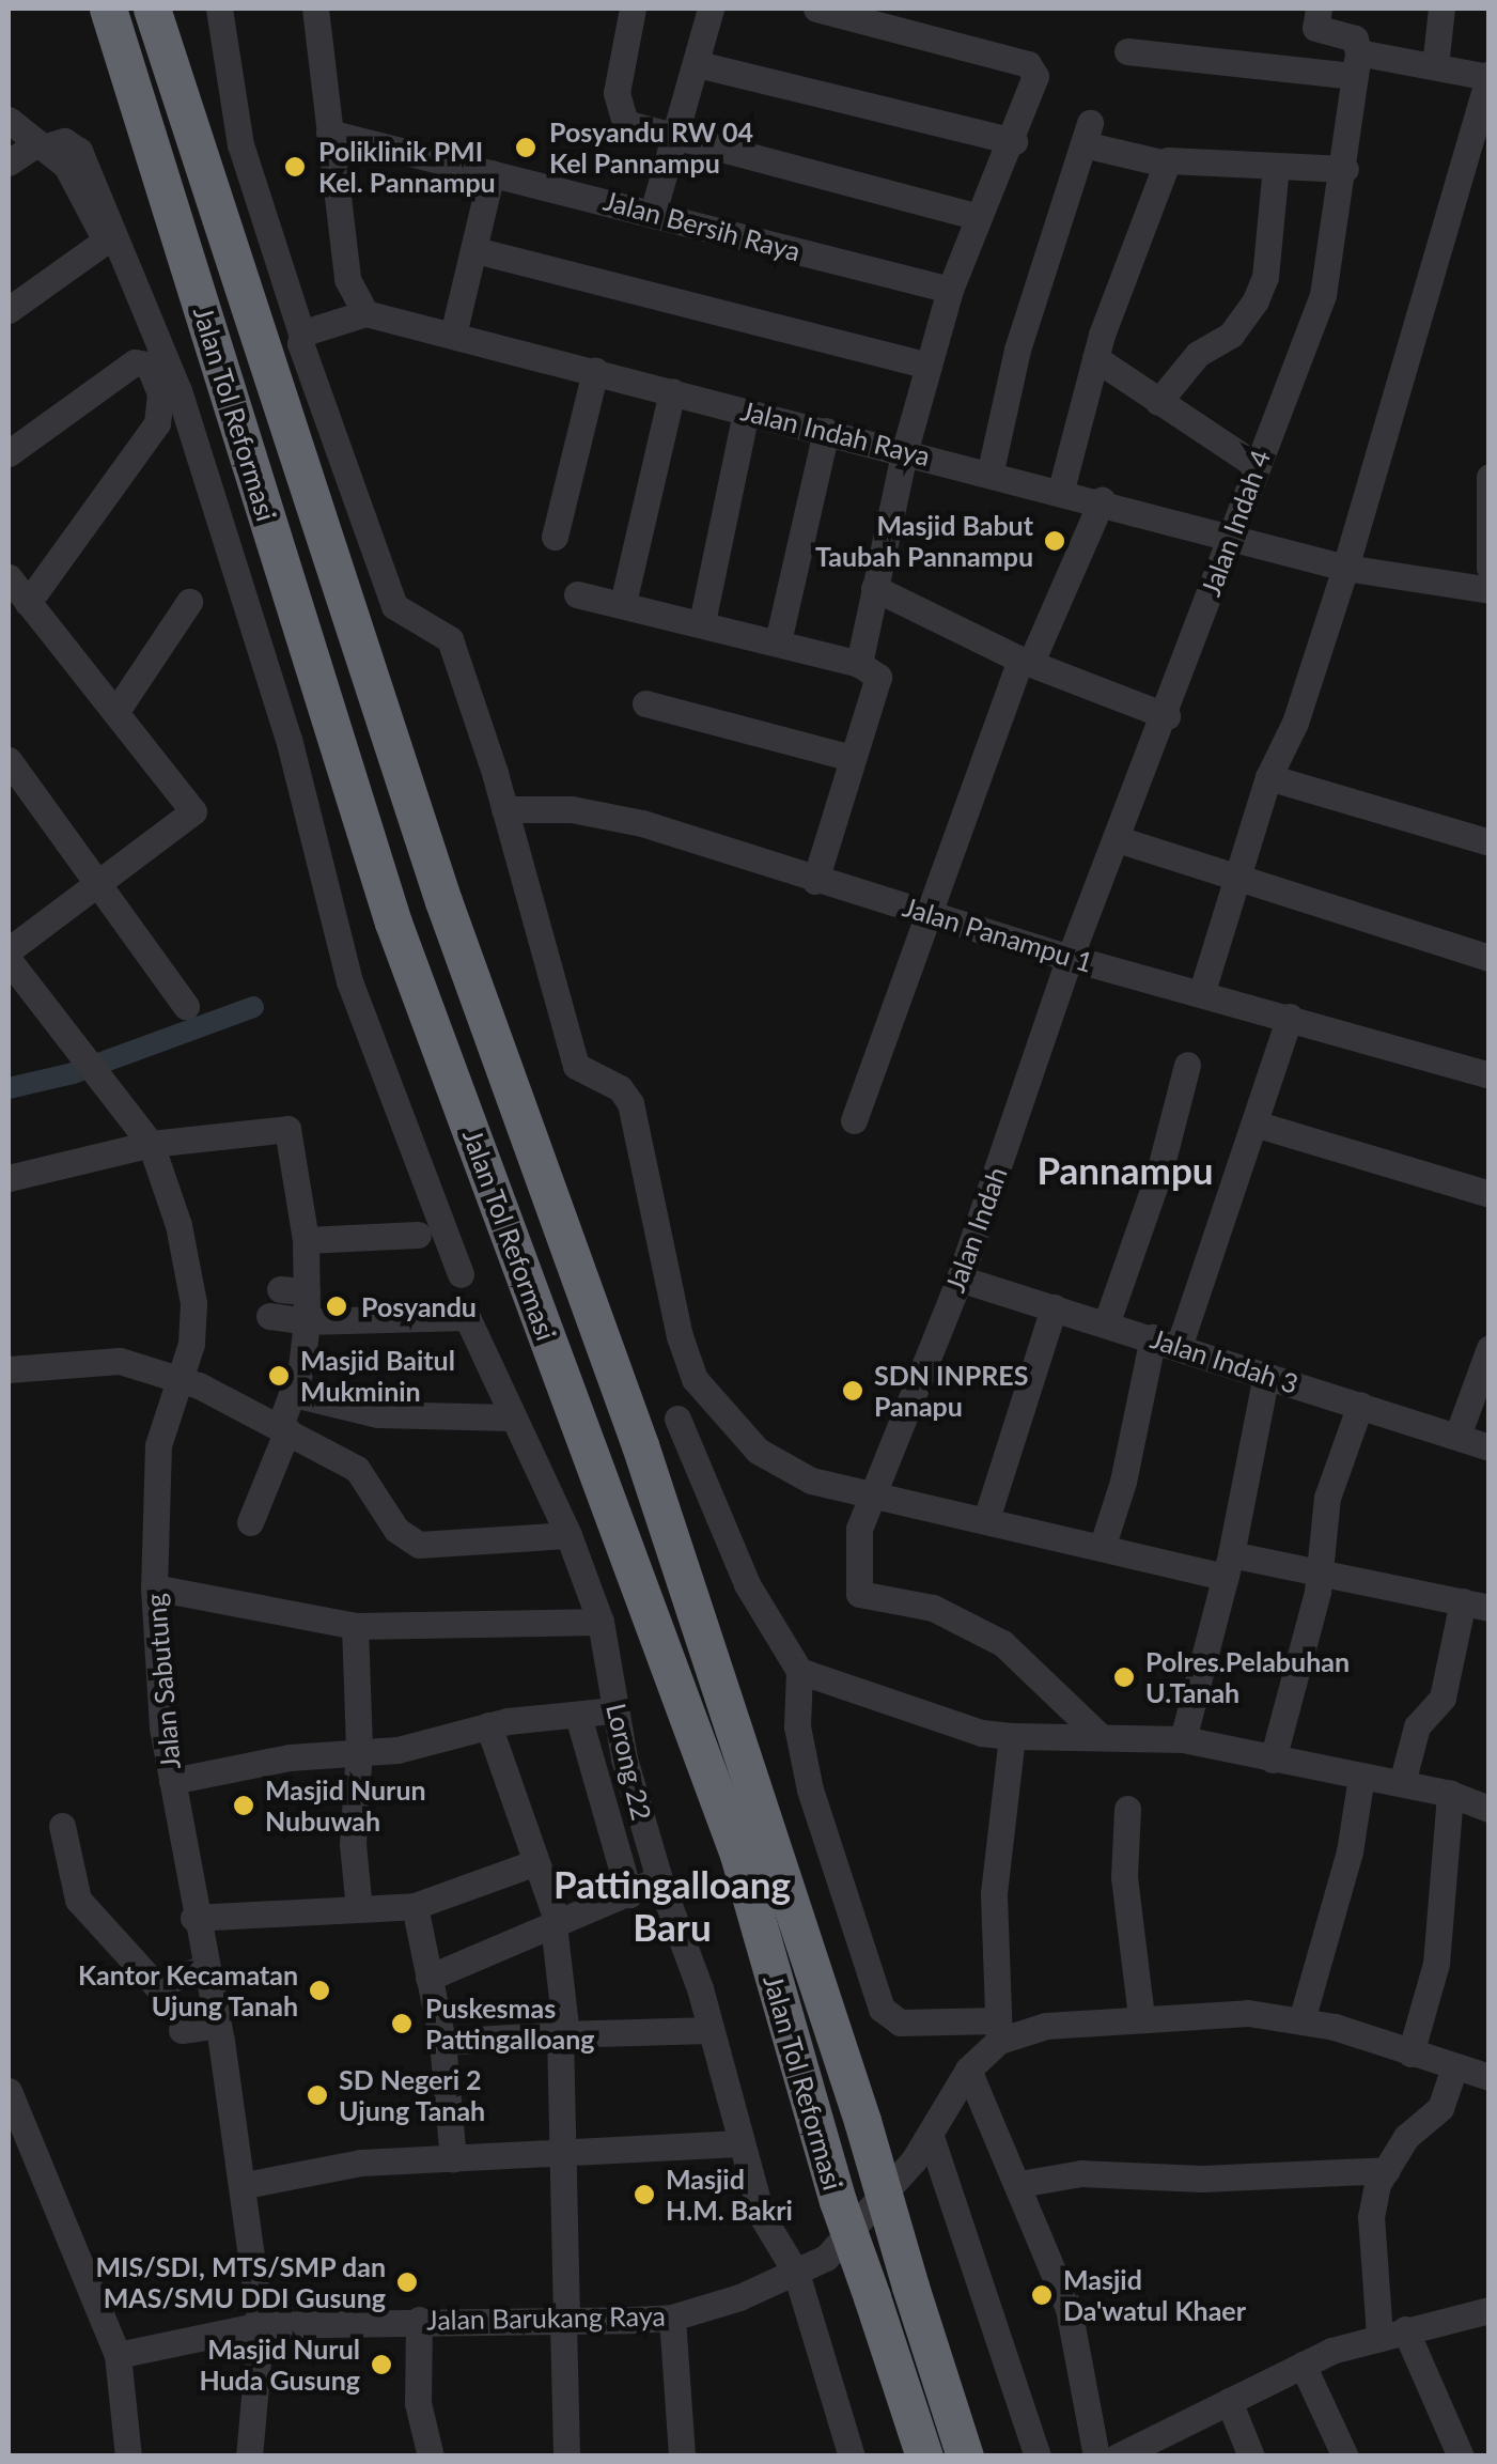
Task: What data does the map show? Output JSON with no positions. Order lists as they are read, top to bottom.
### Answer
{
  "streets": {
    "highway": ["Jalan Tol Reformasi"],
    "street": [
      "Jalan Bersih Raya",
      "Jalan Indah Raya",
      "Jalan Indah 4",
      "Jalan Panampu 1",
      "Jalan Indah",
      "Jalan Indah 3",
      "Jalan Sabutung",
      "Lorong 22",
      "Jalan Barukang Raya"
    ]
  },
  "crossings": [
    ["Jalan Indah Raya", "Jalan Indah 4"],
    ["Jalan Indah 4", "Jalan Panampu 1"],
    ["Jalan Indah 4", "Jalan Indah"],
    ["Jalan Panampu 1", "Jalan Indah"],
    ["Jalan Indah", "Jalan Indah 3"],
    ["Jalan Sabutung", "Jalan Barukang Raya"],
    ["Lorong 22", "Jalan Barukang Raya"]
  ],
  "districts": ["Pannampu", "Pattingalloang Baru"],
  "places": [
    "Posyandu RW 04 Kel Pannampu",
    "Poliklinik PMI Kel. Pannampu",
    "Masjid Babut Taubah Pannampu",
    "Posyandu",
    "Masjid Baitul Mukminin",
    "SDN INPRES Panapu",
    "Polres.Pelabuhan U.Tanah",
    "Masjid Nurun Nubuwah",
    "Kantor Kecamatan Ujung Tanah",
    "Puskesmas Pattingalloang",
    "SD Negeri 2 Ujung Tanah",
    "Masjid H.M. Bakri",
    "MIS/SDI, MTS/SMP dan MAS/SMU DDI Gusung",
    "Masjid Da'watul Khaer",
    "Masjid Nurul Huda Gusung"
  ]
}
